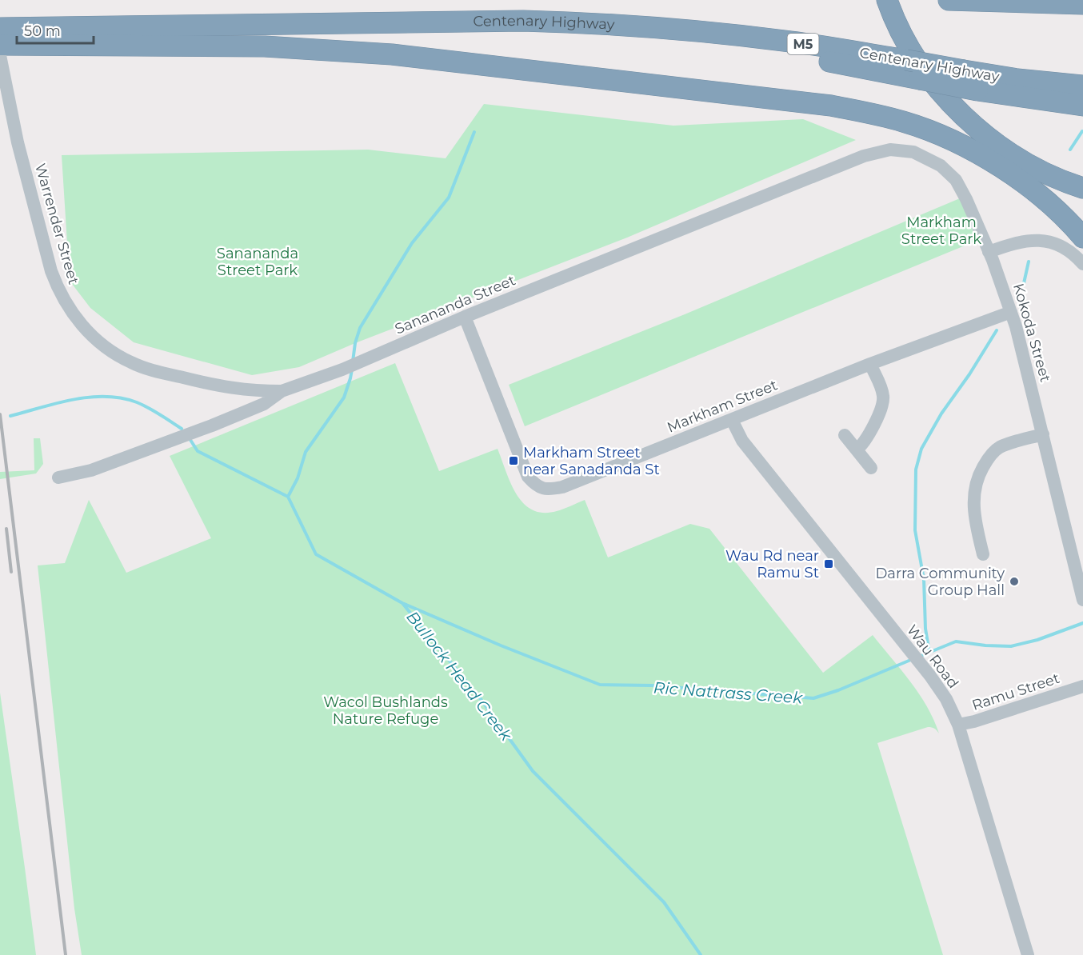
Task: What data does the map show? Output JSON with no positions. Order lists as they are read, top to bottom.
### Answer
{
  "streets": {
    "highway": ["Centenary Highway", "M5"],
    "street": [
      "Warrender Street",
      "Sanananda Street",
      "Kokoda Street",
      "Markham Street",
      "Wau Road",
      "Ramu Street"
    ]
  },
  "crossings": [
    ["Centenary Highway", "Warrender Street"],
    ["Warrender Street", "Sanananda Street"],
    ["Sanananda Street", "Kokoda Street"],
    ["Sanananda Street", "Markham Street"],
    ["Kokoda Street", "Markham Street"],
    ["Markham Street", "Wau Road"],
    ["Wau Road", "Ramu Street"]
  ],
  "water": ["Bullock Head Creek", "Ric Nattrass Creek"],
  "parks": ["Markham Street Park", "Sanananda Street Park", "Wacol Bushlands Nature Refuge"],
  "places": {
    "transit": ["Markham Street near Sanadanda St", "Wau Rd near Ramu St"],
    "other": ["Darra Community Group Hall"]
  },
  "scale_bar": "50 m"
}
